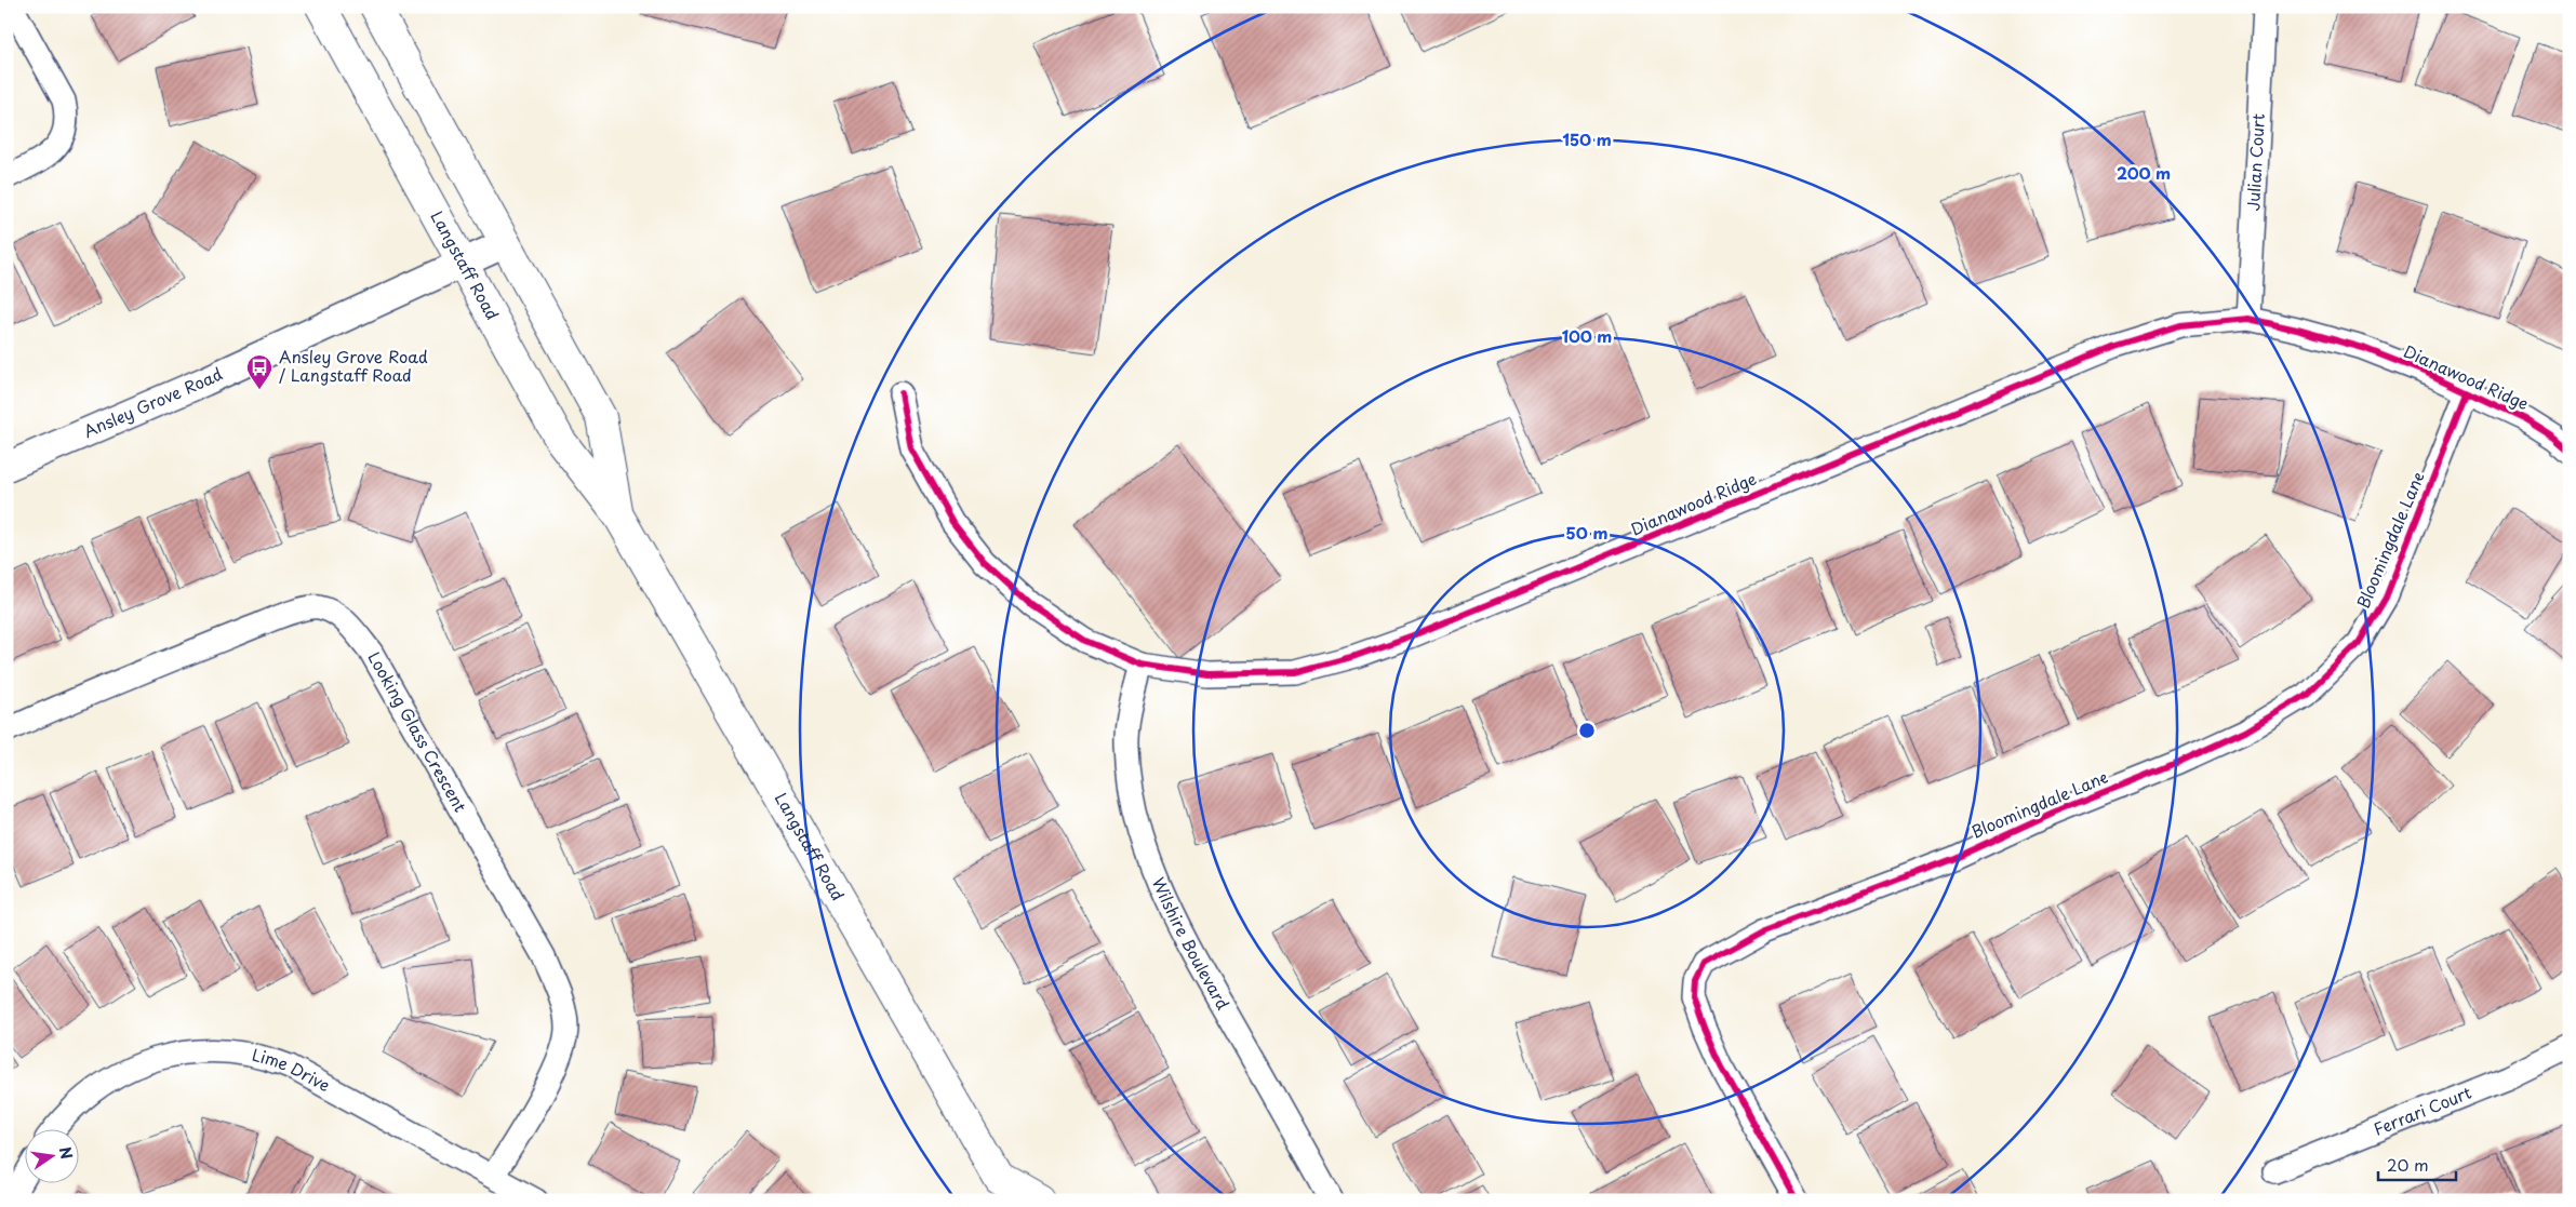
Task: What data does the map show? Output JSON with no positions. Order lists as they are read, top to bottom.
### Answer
{
  "streets": {
    "main road": ["Langstaff Road"],
    "street": [
      "Julian Court",
      "Dianawood Ridge",
      "Ansley Grove Road",
      "Bloomingdale Lane",
      "Looking Glass Crescent",
      "Wilshire Boulevard",
      "Lime Drive",
      "Ferrari Court"
    ]
  },
  "crossings": [
    ["Julian Court", "Dianawood Ridge"],
    ["Langstaff Road", "Ansley Grove Road"],
    ["Dianawood Ridge", "Bloomingdale Lane"],
    ["Dianawood Ridge", "Wilshire Boulevard"],
    ["Looking Glass Crescent", "Lime Drive"]
  ],
  "places": {
    "bus stop": ["Ansley Grove Road / Langstaff Road"]
  },
  "scale_bar": "20 m",
  "north": "right",
  "rings": [
    "150 m",
    "200 m",
    "100 m",
    "50 m"
  ]
}
